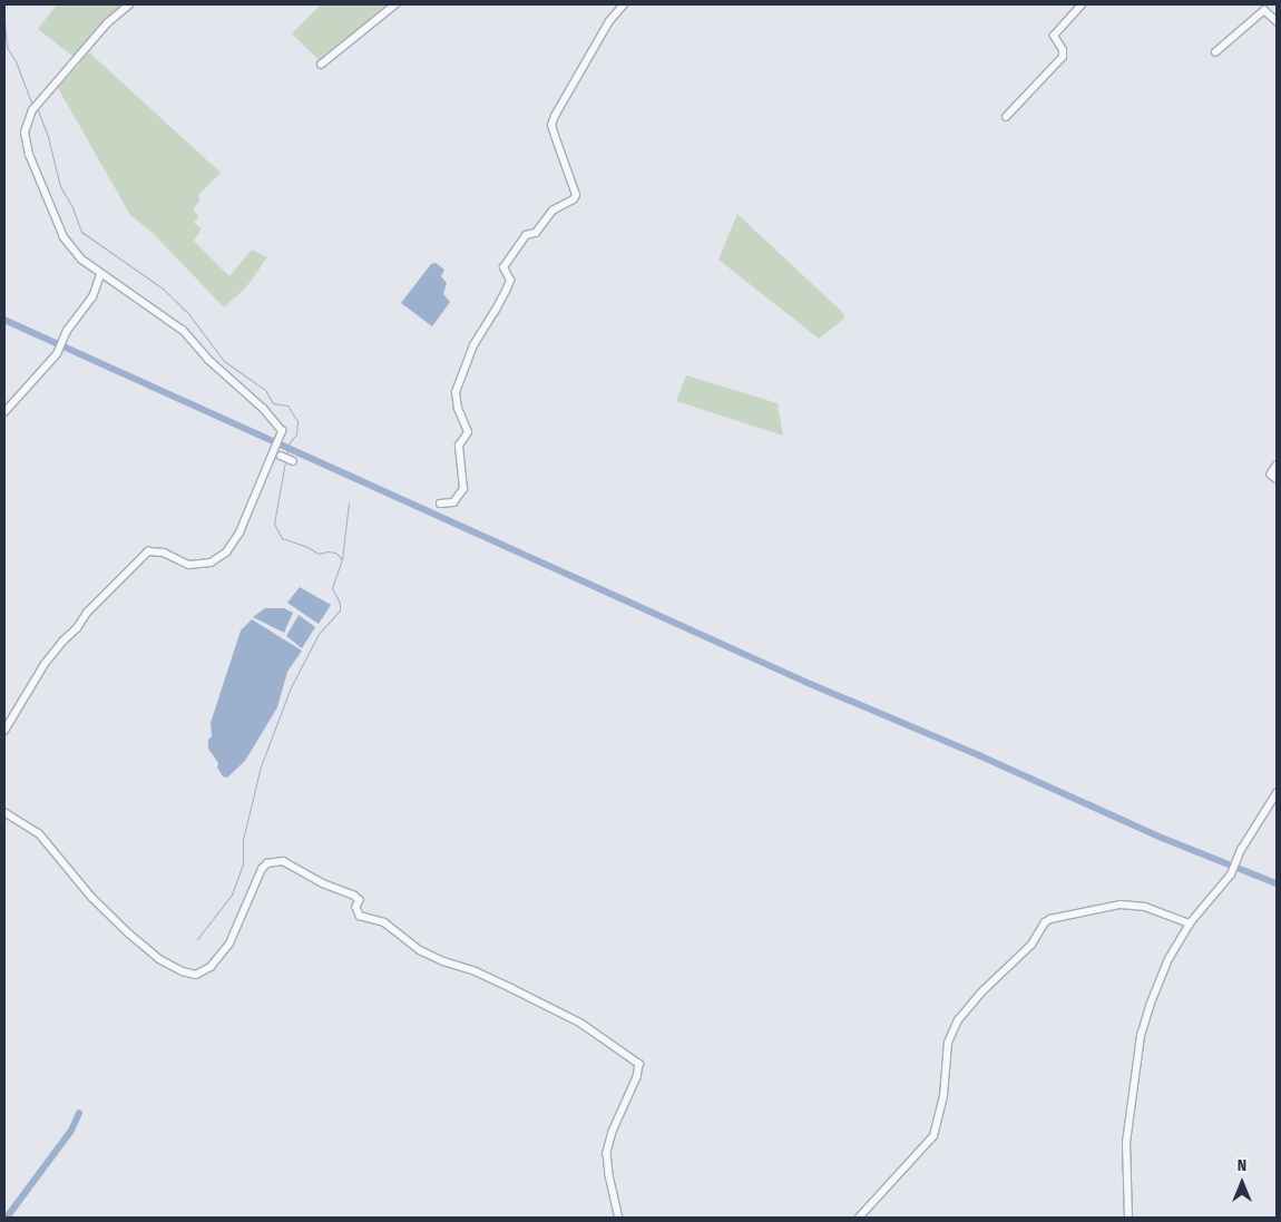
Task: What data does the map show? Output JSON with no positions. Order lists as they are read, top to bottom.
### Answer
{
  "north": "top"
}
